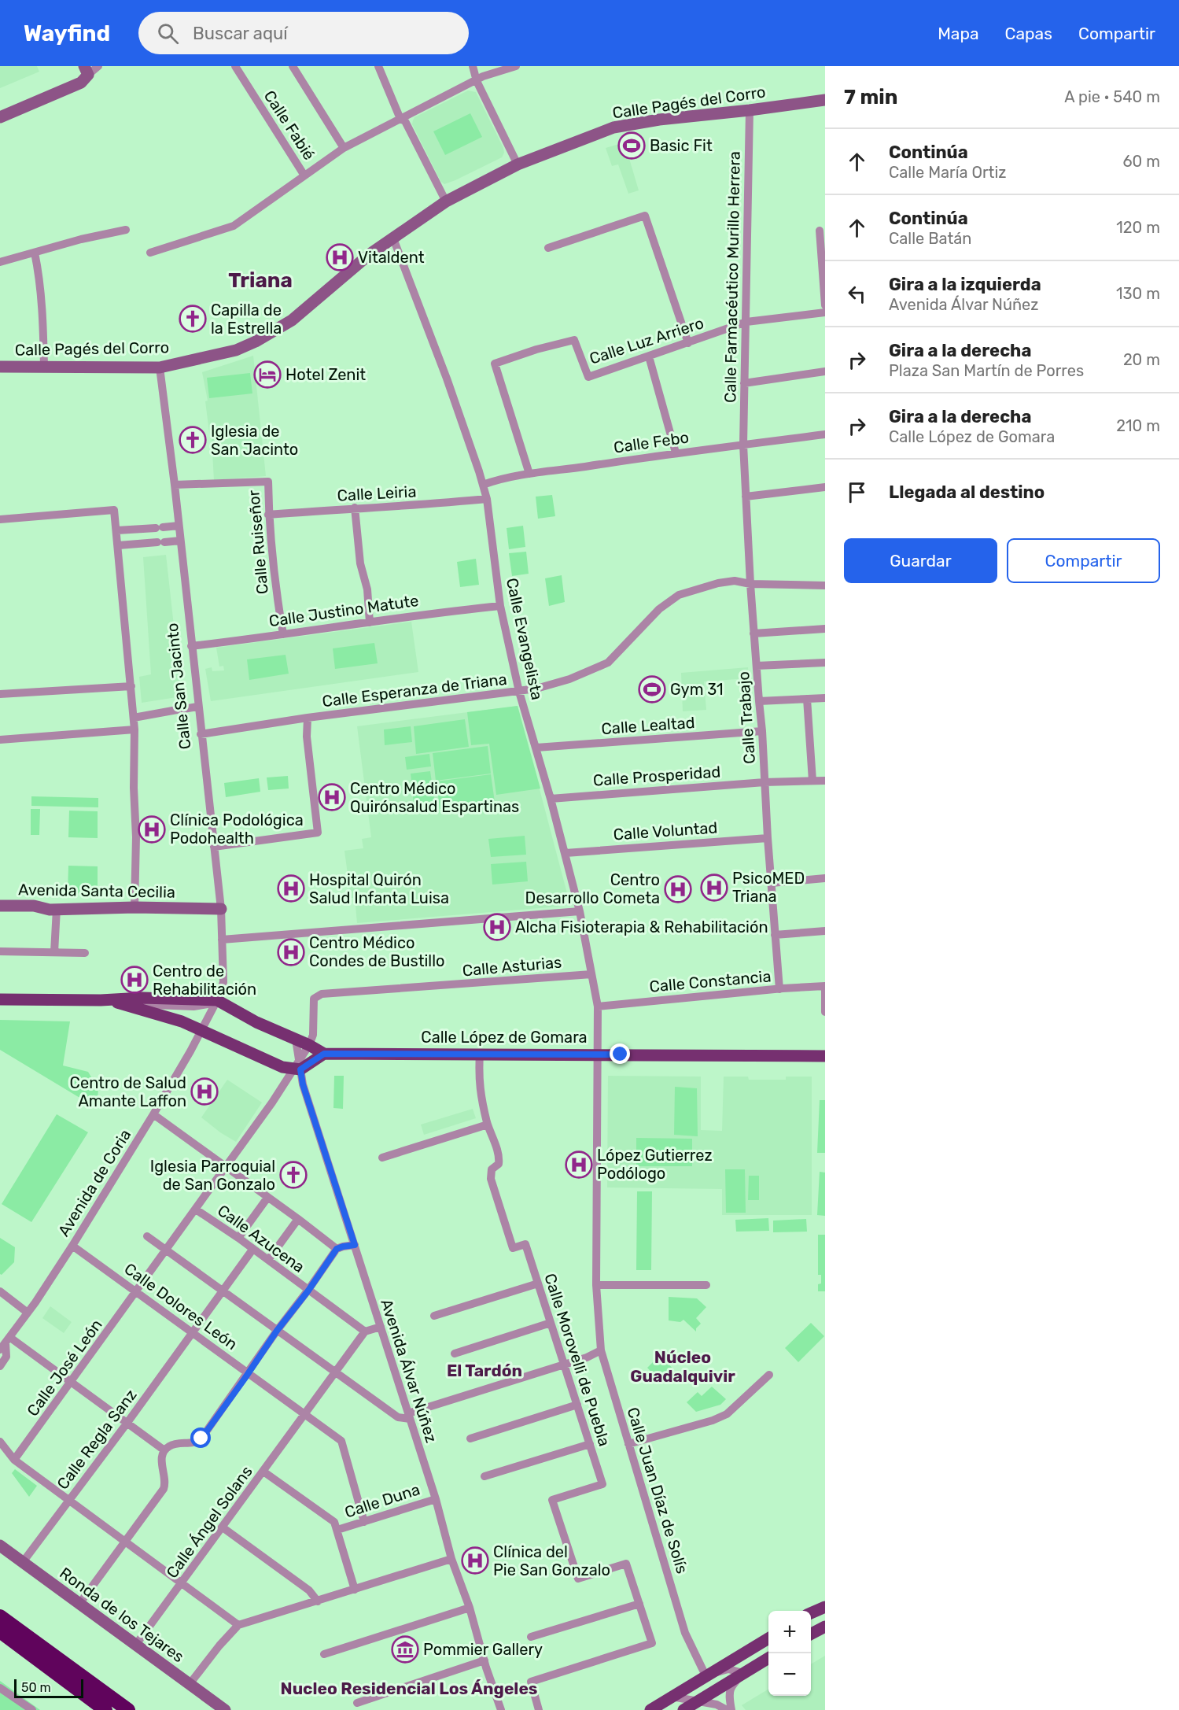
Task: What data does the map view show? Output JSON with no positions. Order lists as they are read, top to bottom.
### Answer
{
  "streets": {
    "main road": [
      "Calle Pagés del Corro",
      "Avenida Santa Cecilia",
      "Calle López de Gomara",
      "Ronda de los Tejares"
    ],
    "street": [
      "Calle Fabié",
      "Calle Farmacéutico Murillo Herrera",
      "Calle Luz Arriero",
      "Calle Febo",
      "Calle Leiria",
      "Calle Ruiseñor",
      "Calle Justino Matute",
      "Calle Evangelista",
      "Calle San Jacinto",
      "Calle Esperanza de Triana",
      "Calle Trabajo",
      "Calle Lealtad",
      "Calle Prosperidad",
      "Calle Voluntad",
      "Calle Asturias",
      "Calle Constancia",
      "Avenida de Coria",
      "Calle Azucena",
      "Calle Dolores León",
      "Calle Morovelli de Puebla",
      "Calle José León",
      "Avenida Álvar Núñez",
      "Calle Regla Sanz",
      "Calle Juan Díaz de Solís",
      "Calle Duna",
      "Calle Ángel Solans"
    ]
  },
  "crossings": [
    ["Calle Pagés del Corro", "Calle Farmacéutico Murillo Herrera"],
    ["Calle Pagés del Corro", "Calle Evangelista"],
    ["Calle Pagés del Corro", "Calle San Jacinto"],
    ["Calle Farmacéutico Murillo Herrera", "Calle Luz Arriero"],
    ["Calle Farmacéutico Murillo Herrera", "Calle Febo"],
    ["Calle Farmacéutico Murillo Herrera", "Calle Trabajo"],
    ["Calle Luz Arriero", "Calle Febo"],
    ["Calle Febo", "Calle Evangelista"],
    ["Calle Febo", "Calle Trabajo"],
    ["Calle Leiria", "Calle Ruiseñor"],
    ["Calle Leiria", "Calle Evangelista"],
    ["Calle Ruiseñor", "Calle Justino Matute"],
    ["Calle Ruiseñor", "Calle San Jacinto"],
    ["Calle Justino Matute", "Calle Evangelista"],
    ["Calle Justino Matute", "Calle San Jacinto"],
    ["Calle Evangelista", "Calle Esperanza de Triana"],
    ["Calle Evangelista", "Calle Lealtad"],
    ["Calle Evangelista", "Calle Prosperidad"],
    ["Calle Evangelista", "Calle Voluntad"],
    ["Calle Evangelista", "Calle Asturias"],
    ["Calle Evangelista", "Calle Constancia"],
    ["Calle Evangelista", "Calle López de Gomara"],
    ["Calle Evangelista", "Calle Juan Díaz de Solís"],
    ["Calle San Jacinto", "Calle Esperanza de Triana"],
    ["Calle San Jacinto", "Avenida Santa Cecilia"],
    ["Calle San Jacinto", "Avenida de Coria"],
    ["Calle Esperanza de Triana", "Calle Trabajo"],
    ["Calle Trabajo", "Calle Lealtad"],
    ["Calle Trabajo", "Calle Prosperidad"],
    ["Calle Trabajo", "Calle Voluntad"],
    ["Calle Trabajo", "Calle Constancia"],
    ["Calle Asturias", "Calle José León"],
    ["Calle López de Gomara", "Calle Juan Díaz de Solís"],
    ["Avenida de Coria", "Calle Dolores León"],
    ["Calle Azucena", "Calle José León"],
    ["Calle Azucena", "Calle Regla Sanz"],
    ["Calle Azucena", "Calle Ángel Solans"],
    ["Calle Dolores León", "Calle José León"],
    ["Calle Dolores León", "Calle Regla Sanz"],
    ["Calle Dolores León", "Calle Duna"],
    ["Calle Dolores León", "Calle Ángel Solans"],
    ["Calle José León", "Avenida Álvar Núñez"],
    ["Avenida Álvar Núñez", "Calle Duna"],
    ["Calle Regla Sanz", "Ronda de los Tejares"],
    ["Calle Ángel Solans", "Ronda de los Tejares"]
  ],
  "districts": [
    "Triana",
    "Núcleo Guadalquivir",
    "El Tardón",
    "Nucleo Residencial Los Ángeles"
  ],
  "places": {
    "sports": ["Basic Fit", "Gym 31"],
    "hospital": [
      "Vitaldent",
      "Centro Médico Quirónsalud Espartinas",
      "Clínica Podológica Podohealth",
      "PsicoMED Triana",
      "Hospital Quirón Salud Infanta Luisa",
      "Centro Desarrollo Cometa",
      "Alcha Fisioterapia & Rehabilitación",
      "Centro Médico Condes de Bustillo",
      "Centro de Rehabilitación",
      "Centro de Salud Amante Laffon",
      "López Gutierrez Podólogo",
      "Clínica del Pie San Gonzalo"
    ],
    "church": ["Capilla de la Estrella", "Iglesia de San Jacinto", "Iglesia Parroquial de San Gonzalo"],
    "hotel": ["Hotel Zenit"],
    "museum": ["Pommier Gallery"]
  },
  "scale_bar": "50 m",
  "page": {
    "header": "Wayfind",
    "search": "Buscar aquí",
    "nav": ["Mapa", "Capas", "Compartir"],
    "heading": ["7 min", "A pie · 540 m"],
    "list": [
      ["Continúa", "Calle María Ortiz", "60 m"],
      ["Continúa", "Calle Batán", "120 m"],
      ["Gira a la izquierda", "Avenida Álvar Núñez", "130 m"],
      ["Gira a la derecha", "Plaza San Martín de Porres", "20 m"],
      ["Gira a la derecha", "Calle López de Gomara", "210 m"],
      "Llegada al destino"
    ],
    "buttons": ["Guardar", "Compartir"],
    "map_buttons": ["+", "−"],
    "scale": "50 m"
  }
}
